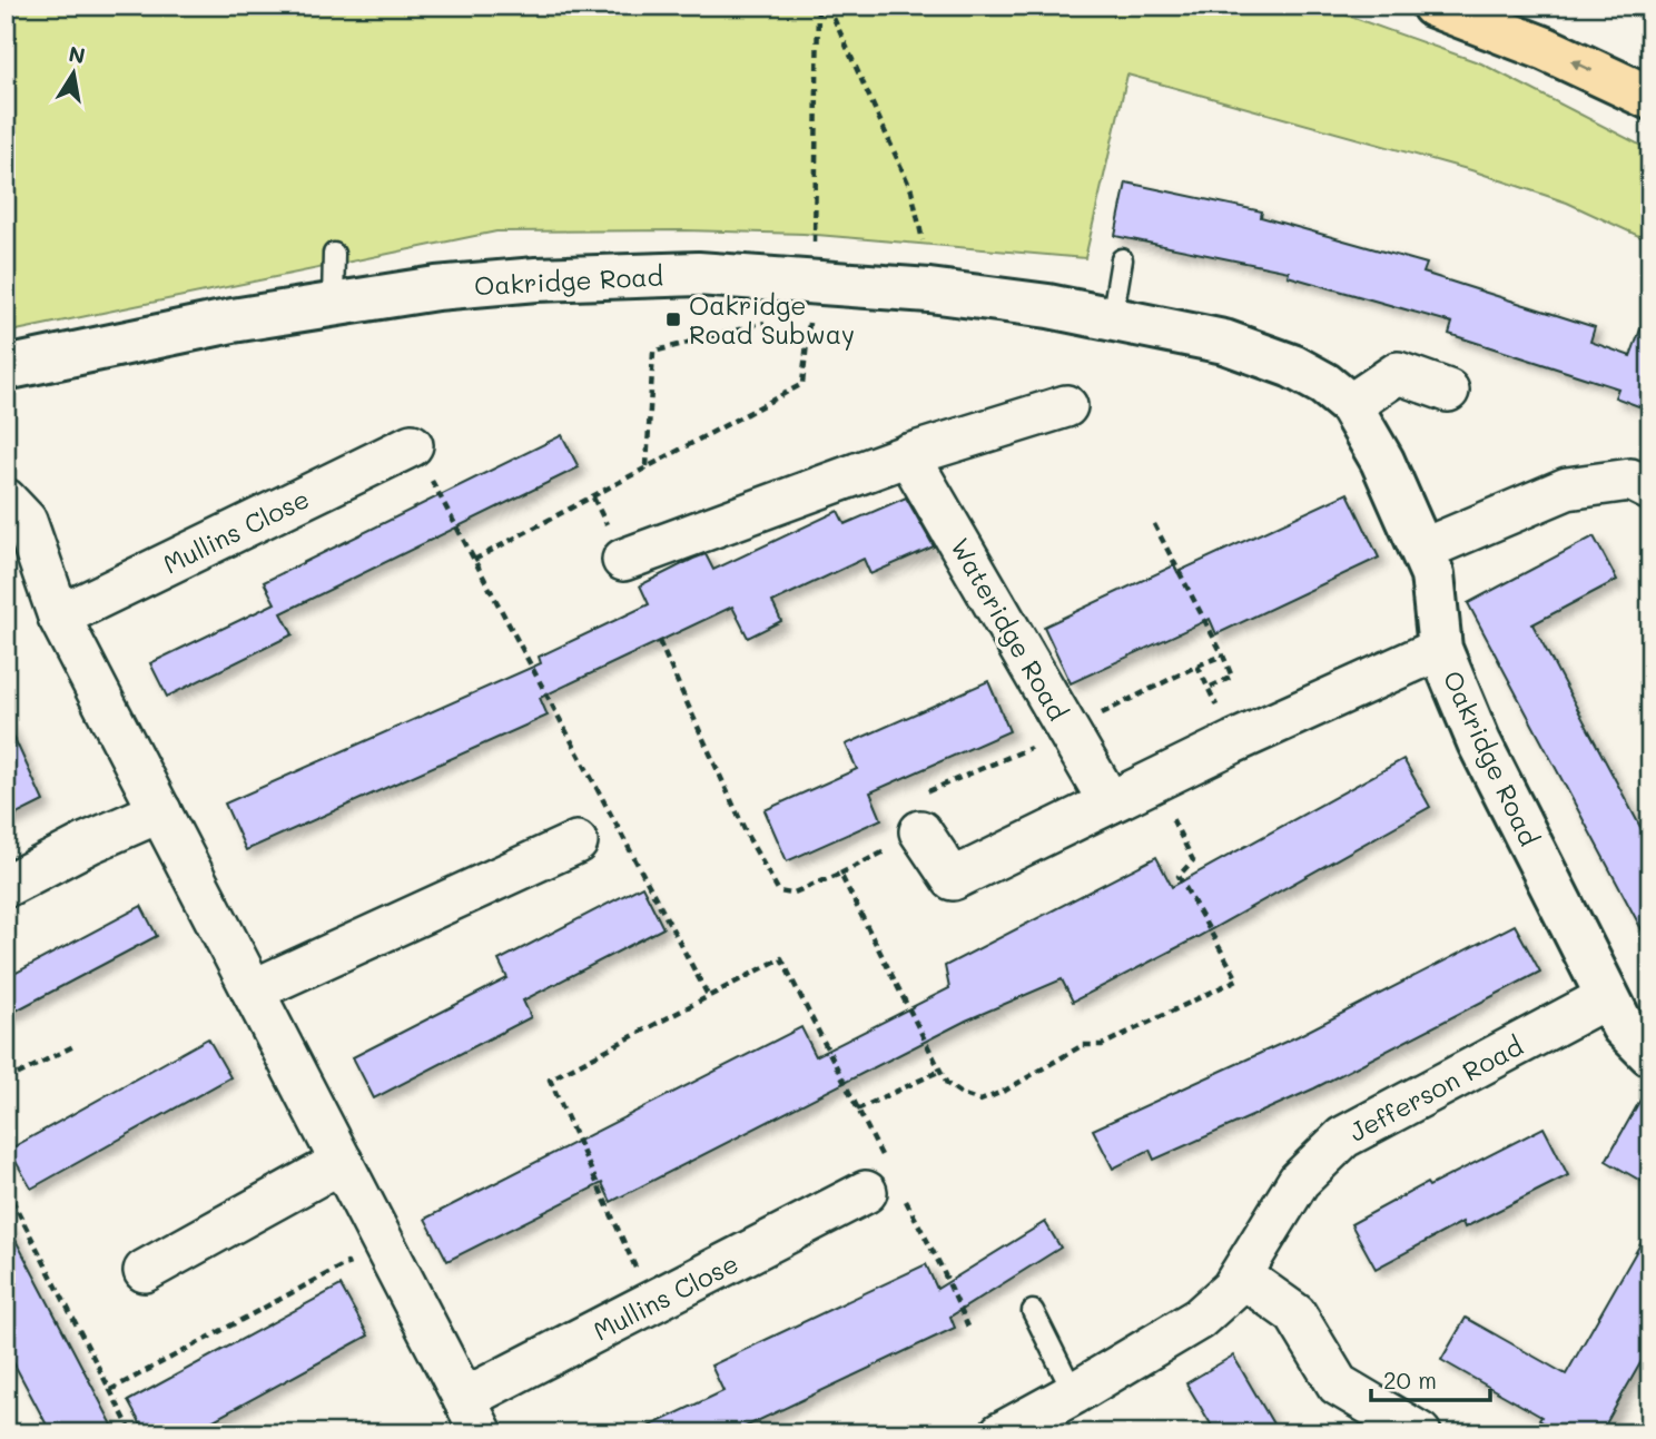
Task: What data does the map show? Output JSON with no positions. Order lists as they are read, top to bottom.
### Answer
{
  "streets": {
    "street": [
      "Oakridge Road",
      "Mullins Close",
      "Wateridge Road",
      "Jefferson Road"
    ]
  },
  "crossings": [
    ["Oakridge Road", "Jefferson Road"]
  ],
  "places": {
    "transit": ["Oakridge Road Subway"]
  },
  "scale_bar": "20 m",
  "north": "top"
}
